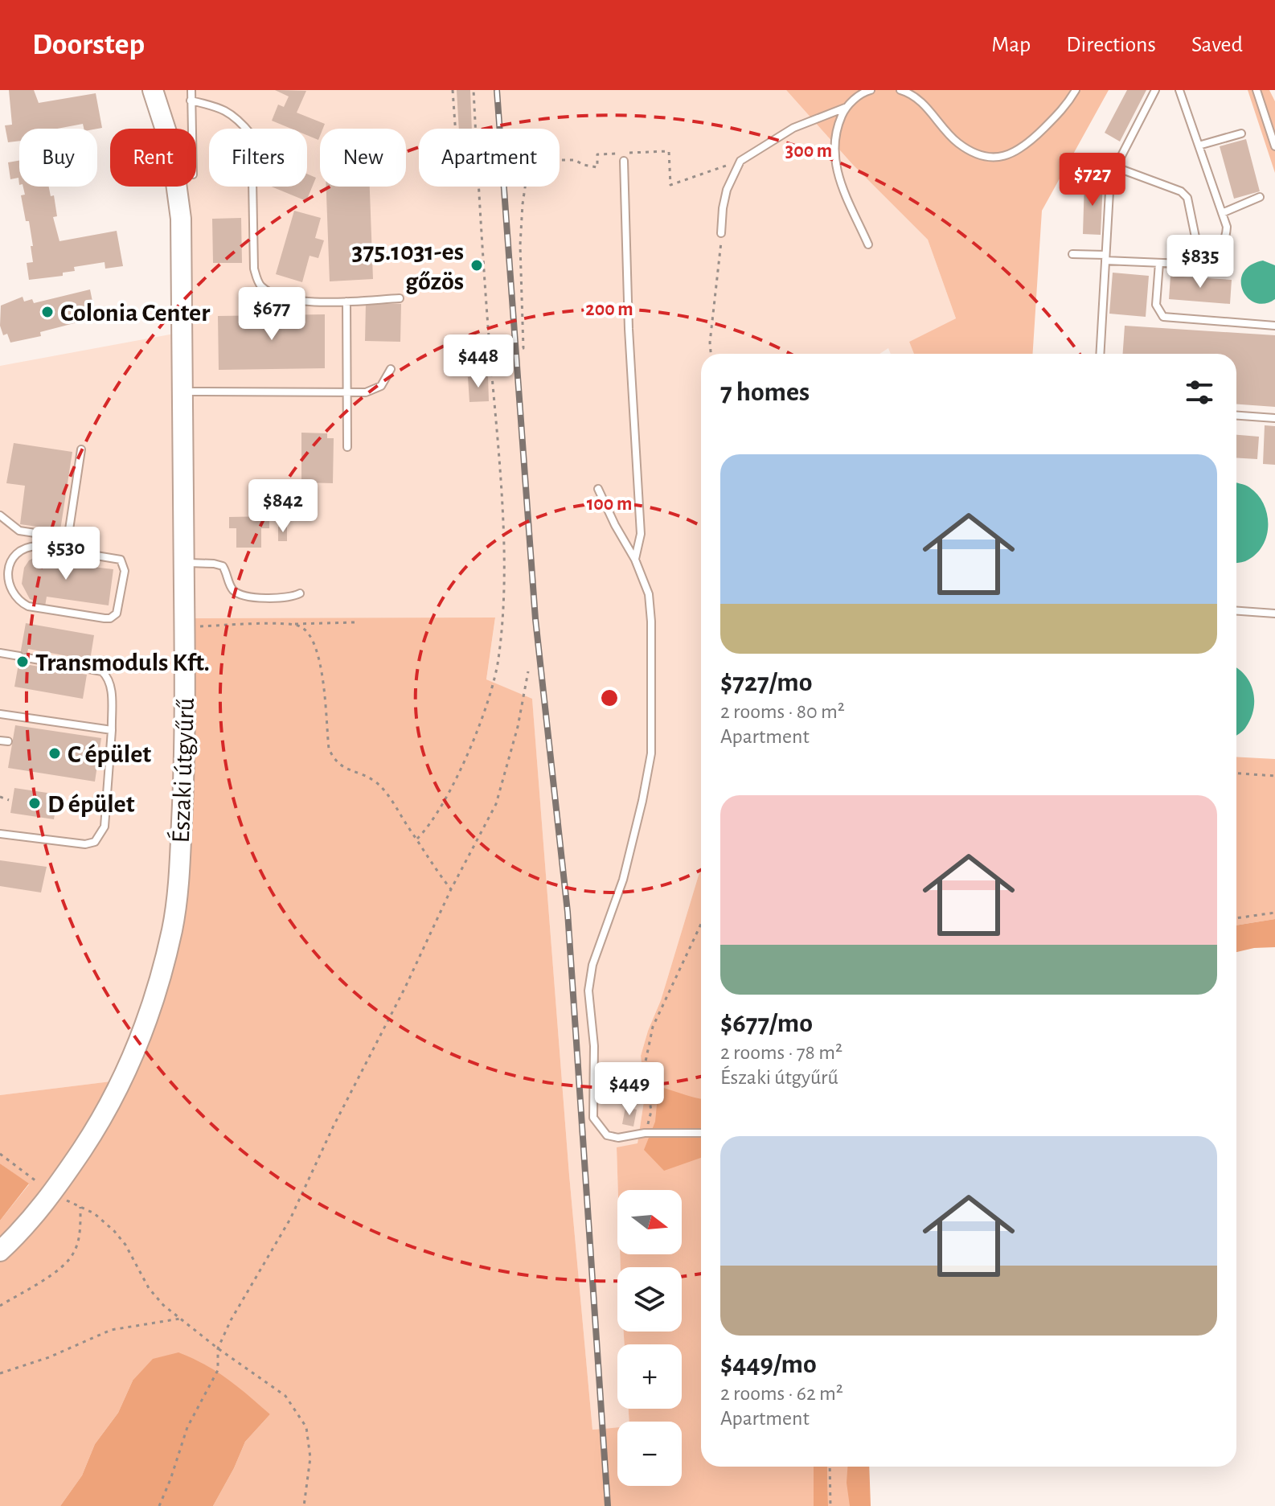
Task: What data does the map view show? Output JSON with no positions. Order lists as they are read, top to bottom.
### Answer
{
  "streets": {
    "main road": ["Északi útgyűrű"]
  },
  "places": [
    "375.1031-es gőzös",
    "Colonia Center",
    "Transmoduls Kft.",
    "C épület",
    "D épület"
  ],
  "north": "right",
  "page": {
    "header": "Doorstep",
    "nav": ["Map", "Directions", "Saved"],
    "chip": [
      "Buy",
      "Rent",
      "Filters",
      "New",
      "Apartment"
    ],
    "price": [
      "$727",
      "$835",
      "$677",
      "$448",
      "$842",
      "$530",
      "$449"
    ],
    "heading": "7 homes",
    "list": [
      {
        "name": "$727/mo",
        "note": "2 rooms · 80 m² · Apartment"
      },
      {
        "name": "$677/mo",
        "note": "2 rooms · 78 m² · Északi útgyűrű"
      },
      {
        "name": "$449/mo",
        "note": "2 rooms · 62 m² · Apartment"
      }
    ],
    "map_buttons": ["+", "−"]
  },
  "rings": ["300 m", "200 m", "100 m"]
}
